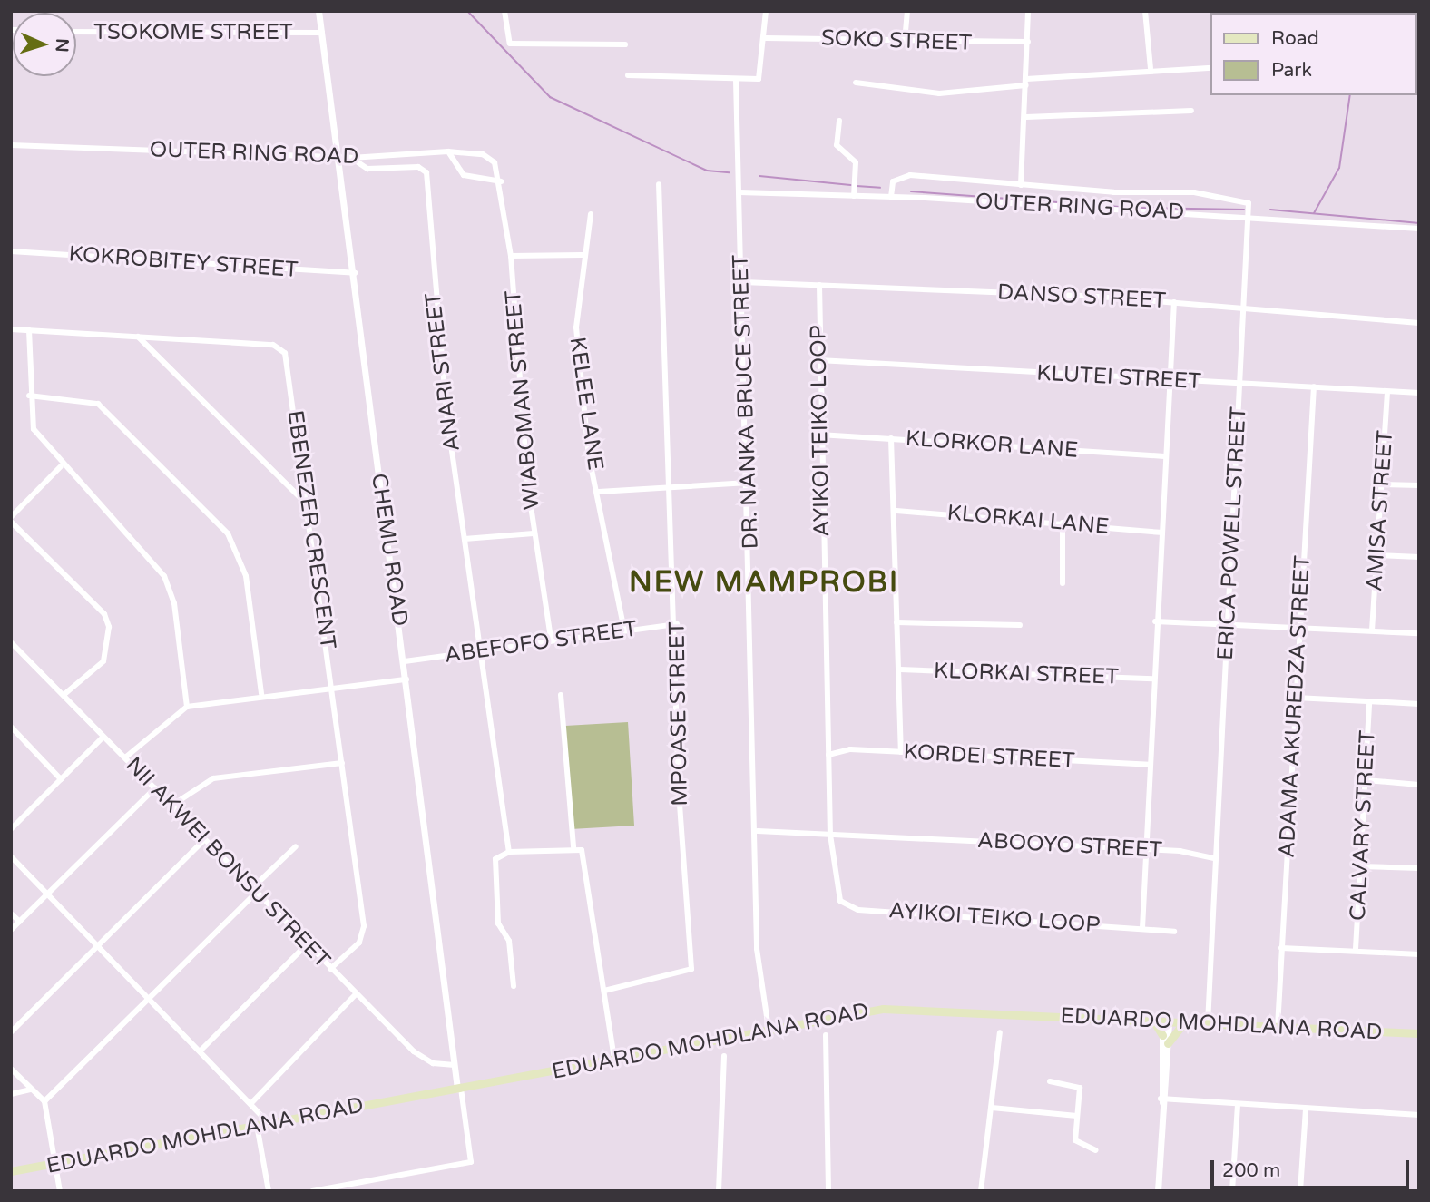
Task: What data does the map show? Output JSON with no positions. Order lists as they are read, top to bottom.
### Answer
{
  "streets": {
    "main road": ["EDUARDO MOHDLANA ROAD"],
    "street": [
      "TSOKOME STREET",
      "SOKO STREET",
      "OUTER RING ROAD",
      "KOKROBITEY STREET",
      "DANSO STREET",
      "ANARI STREET",
      "KLUTEI STREET",
      "WIABOMAN STREET",
      "DR. NANKA BRUCE STREET",
      "KELEE LANE",
      "AYIKOI TEIKO LOOP",
      "KLORKOR LANE",
      "AMISA STREET",
      "KLORKAI LANE",
      "EBENEZER CRESCENT",
      "ERICA POWELL STREET",
      "CHEMU ROAD",
      "ABEFOFO STREET",
      "KLORKAI STREET",
      "ADAMA AKUREDZA STREET",
      "MPOASE STREET",
      "KORDEI STREET",
      "CALVARY STREET",
      "ABOOYO STREET",
      "NII AKWEI BONSU STREET"
    ]
  },
  "crossings": [
    ["TSOKOME STREET", "CHEMU ROAD"],
    ["OUTER RING ROAD", "ANARI STREET"],
    ["OUTER RING ROAD", "WIABOMAN STREET"],
    ["OUTER RING ROAD", "DR. NANKA BRUCE STREET"],
    ["OUTER RING ROAD", "ERICA POWELL STREET"],
    ["OUTER RING ROAD", "CHEMU ROAD"],
    ["KOKROBITEY STREET", "CHEMU ROAD"],
    ["DANSO STREET", "DR. NANKA BRUCE STREET"],
    ["DANSO STREET", "AYIKOI TEIKO LOOP"],
    ["DANSO STREET", "ERICA POWELL STREET"],
    ["ANARI STREET", "ABEFOFO STREET"],
    ["KLUTEI STREET", "AYIKOI TEIKO LOOP"],
    ["KLUTEI STREET", "AMISA STREET"],
    ["KLUTEI STREET", "ERICA POWELL STREET"],
    ["KLUTEI STREET", "ADAMA AKUREDZA STREET"],
    ["WIABOMAN STREET", "ABEFOFO STREET"],
    ["DR. NANKA BRUCE STREET", "ABOOYO STREET"],
    ["DR. NANKA BRUCE STREET", "EDUARDO MOHDLANA ROAD"],
    ["KELEE LANE", "ABEFOFO STREET"],
    ["AYIKOI TEIKO LOOP", "KLORKOR LANE"],
    ["AYIKOI TEIKO LOOP", "KORDEI STREET"],
    ["AYIKOI TEIKO LOOP", "ABOOYO STREET"],
    ["EBENEZER CRESCENT", "NII AKWEI BONSU STREET"],
    ["ERICA POWELL STREET", "ABOOYO STREET"],
    ["CHEMU ROAD", "ABEFOFO STREET"],
    ["CHEMU ROAD", "NII AKWEI BONSU STREET"],
    ["CHEMU ROAD", "EDUARDO MOHDLANA ROAD"],
    ["ABEFOFO STREET", "MPOASE STREET"],
    ["ADAMA AKUREDZA STREET", "EDUARDO MOHDLANA ROAD"]
  ],
  "districts": ["NEW MAMPROBI"],
  "legend": ["Road", "Park"],
  "scale_bar": "200 m",
  "north": "right"
}
